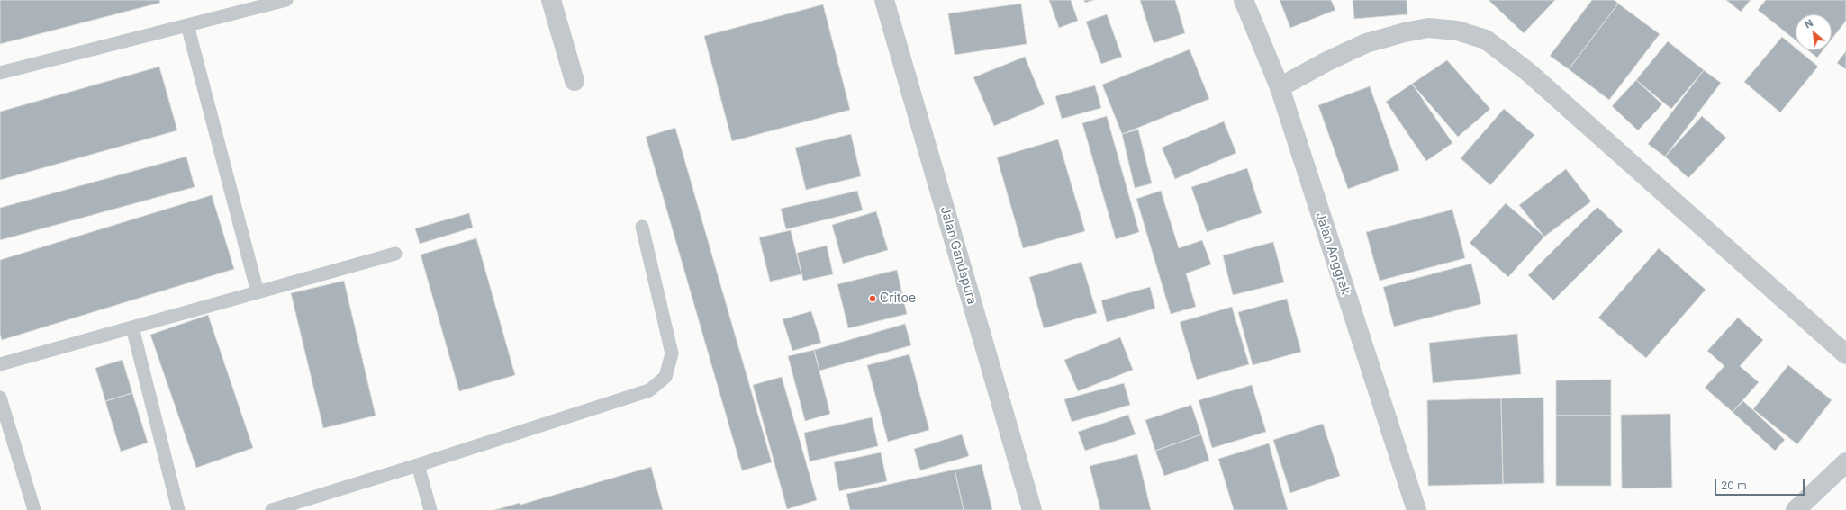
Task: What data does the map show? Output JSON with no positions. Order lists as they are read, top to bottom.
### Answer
{
  "streets": {
    "street": ["Jalan Anggrek", "Jalan Gandapura"]
  },
  "places": ["Critoe"],
  "scale_bar": "20 m",
  "north": "top left"
}
